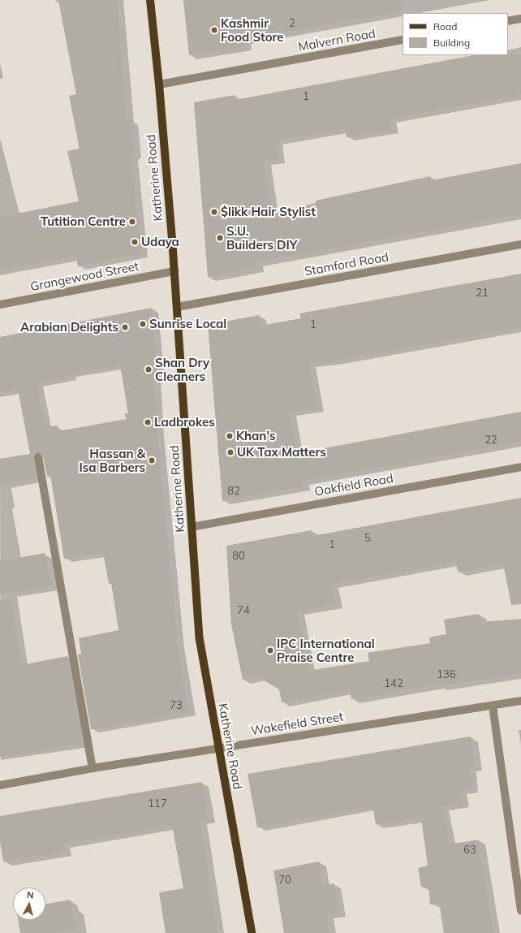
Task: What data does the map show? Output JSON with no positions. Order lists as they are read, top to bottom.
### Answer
{
  "streets": {
    "main road": ["Katherine Road"],
    "street": [
      "Malvern Road",
      "Stamford Road",
      "Grangewood Street",
      "Oakfield Road",
      "Wakefield Street"
    ]
  },
  "crossings": [
    ["Malvern Road", "Katherine Road"],
    ["Katherine Road", "Stamford Road"],
    ["Katherine Road", "Grangewood Street"],
    ["Katherine Road", "Oakfield Road"],
    ["Katherine Road", "Wakefield Street"]
  ],
  "places": [
    "Kashmir Food Store",
    "$likk Hair Stylist",
    "Tutition Centre",
    "S.U. Builders DIY",
    "Udaya",
    "Sunrise Local",
    "Arabian Delights",
    "Shan Dry Cleaners",
    "Ladbrokes",
    "Khan's",
    "UK Tax Matters",
    "Hassan & Isa Barbers",
    "IPC International Praise Centre"
  ],
  "house_numbers": [
    "2",
    "1",
    "21",
    "1",
    "22",
    "82",
    "5",
    "1",
    "80",
    "74",
    "136",
    "142",
    "73",
    "117",
    "63",
    "70"
  ],
  "legend": ["Road", "Building"],
  "north": "top"
}
